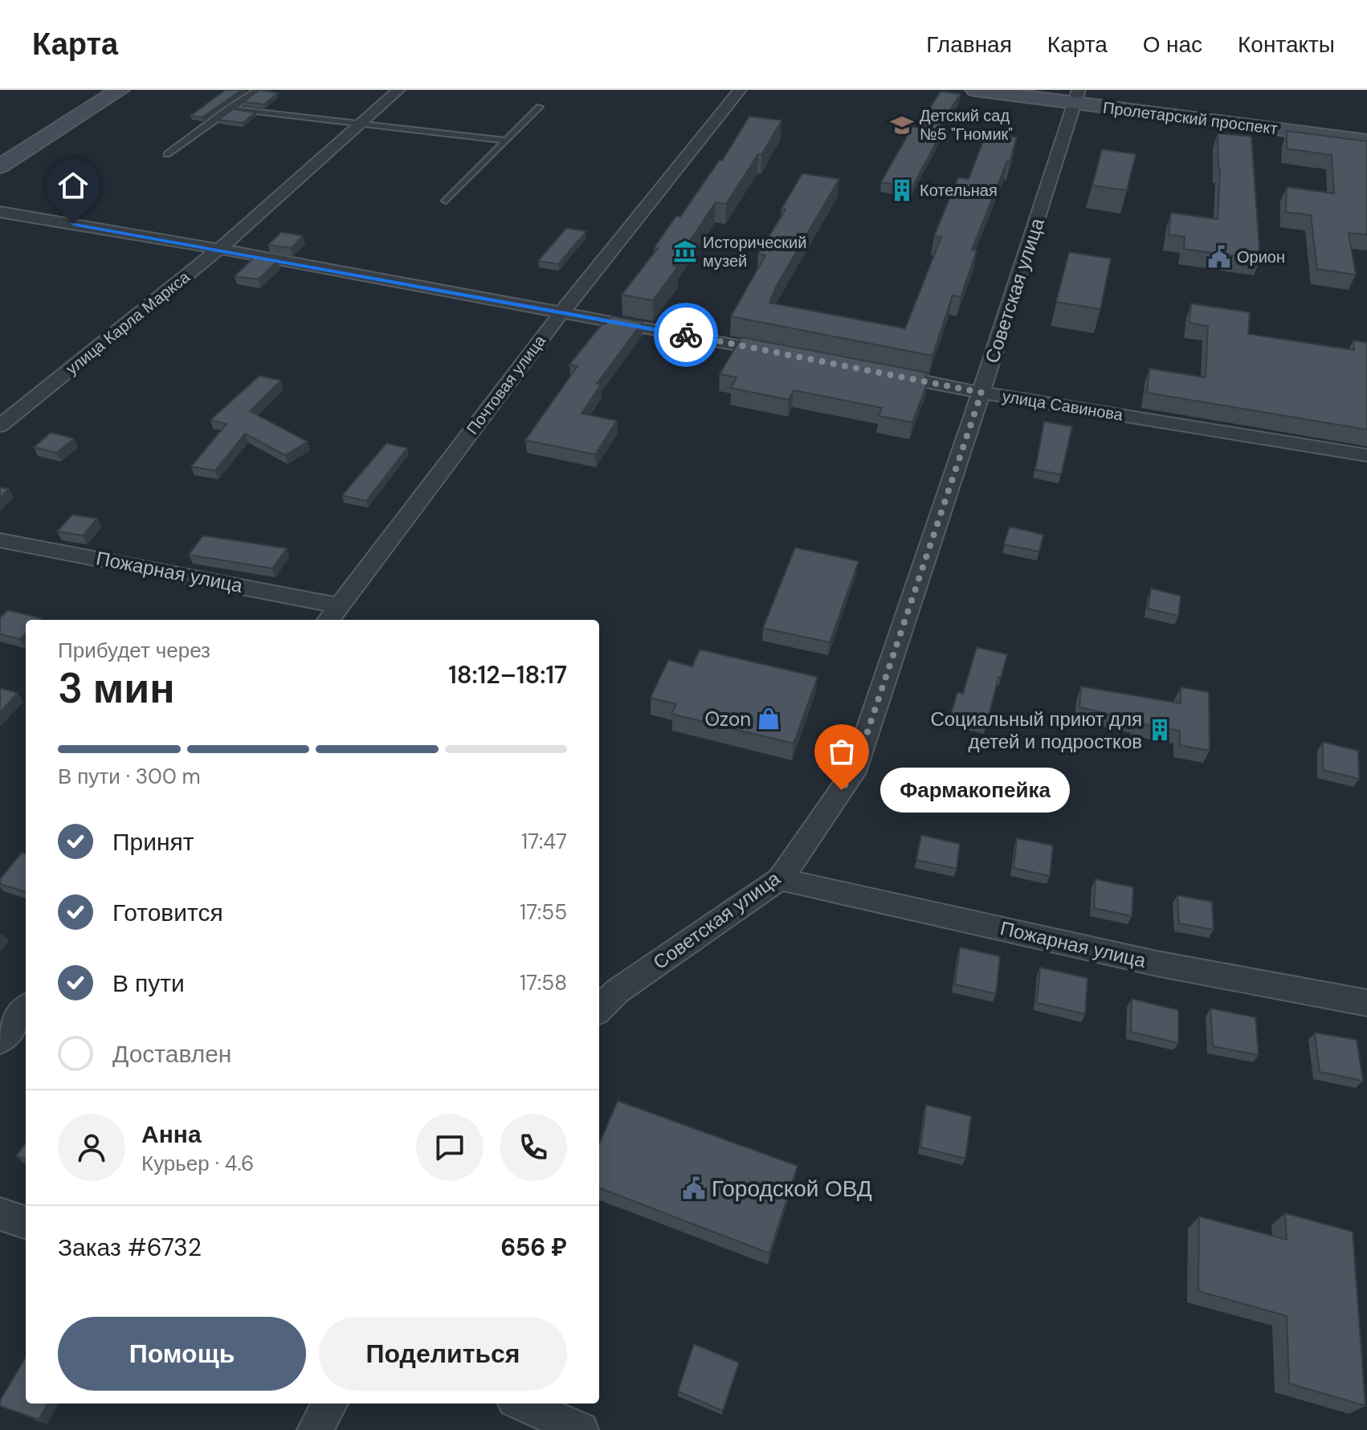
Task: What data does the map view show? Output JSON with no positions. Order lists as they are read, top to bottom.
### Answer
{
  "streets": {
    "street": [
      "Пролетарский проспект",
      "Советская улица",
      "улица Карла Маркса",
      "Почтовая улица",
      "улица Савинова",
      "Пожарная улица"
    ]
  },
  "crossings": [
    ["Пролетарский проспект", "Советская улица"],
    ["Советская улица", "улица Савинова"],
    ["Советская улица", "Пожарная улица"],
    ["Почтовая улица", "Пожарная улица"]
  ],
  "places": {
    "school or university": ["Детский сад №5 \"Гномик\""],
    "building": ["Котельная", "Социальный приют для детей и подростков"],
    "museum": ["Исторический музей"],
    "public building": ["Орион", "Городской ОВД"],
    "shop": ["Ozon"],
    "other": ["Фармакопейка"]
  },
  "page": {
    "header": "Карта",
    "nav": [
      "Главная",
      "Карта",
      "О нас",
      "Контакты"
    ],
    "heading": ["3 мин", "Прибудет через", "18:12–18:17"],
    "panel": [
      "Анна",
      "Курьер · 4.6",
      "Заказ #6732",
      "656 ₽"
    ],
    "bar": "В пути · 300 m",
    "bubble": "Фармакопейка",
    "list": [
      ["Принят", "17:47"],
      ["Готовится", "17:55"],
      ["В пути", "17:58"],
      "Доставлен"
    ],
    "buttons": ["Помощь", "Поделиться"]
  }
}
